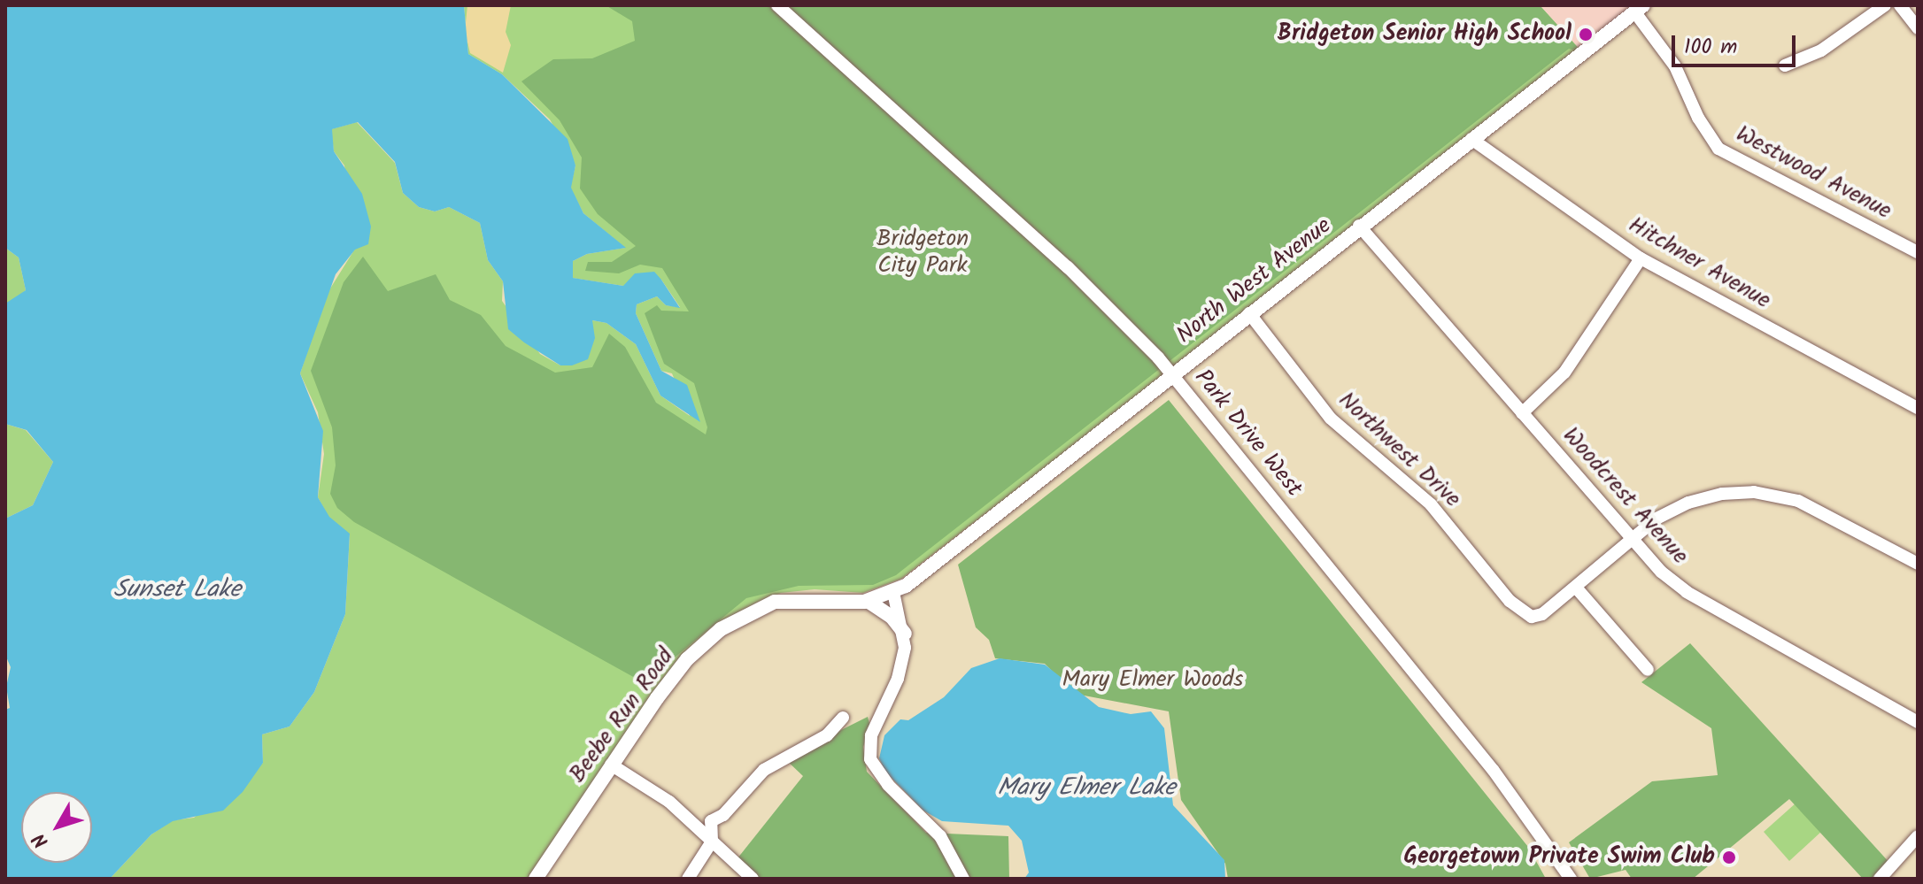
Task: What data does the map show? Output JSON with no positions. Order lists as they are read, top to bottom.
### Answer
{
  "streets": {
    "main road": ["North West Avenue", "Beebe Run Road"],
    "street": [
      "Westwood Avenue",
      "Hitchner Avenue",
      "Park Drive West",
      "Northwest Drive",
      "Woodcrest Avenue"
    ]
  },
  "crossings": [
    ["Westwood Avenue", "North West Avenue"],
    ["Hitchner Avenue", "North West Avenue"],
    ["North West Avenue", "Park Drive West"],
    ["North West Avenue", "Northwest Drive"],
    ["North West Avenue", "Woodcrest Avenue"],
    ["North West Avenue", "Beebe Run Road"]
  ],
  "water": ["Sunset Lake", "Mary Elmer Lake"],
  "parks": ["Bridgeton City Park", "Mary Elmer Woods"],
  "places": ["Bridgeton Senior High School", "Georgetown Private Swim Club"],
  "scale_bar": "100 m",
  "north": "bottom left"
}
